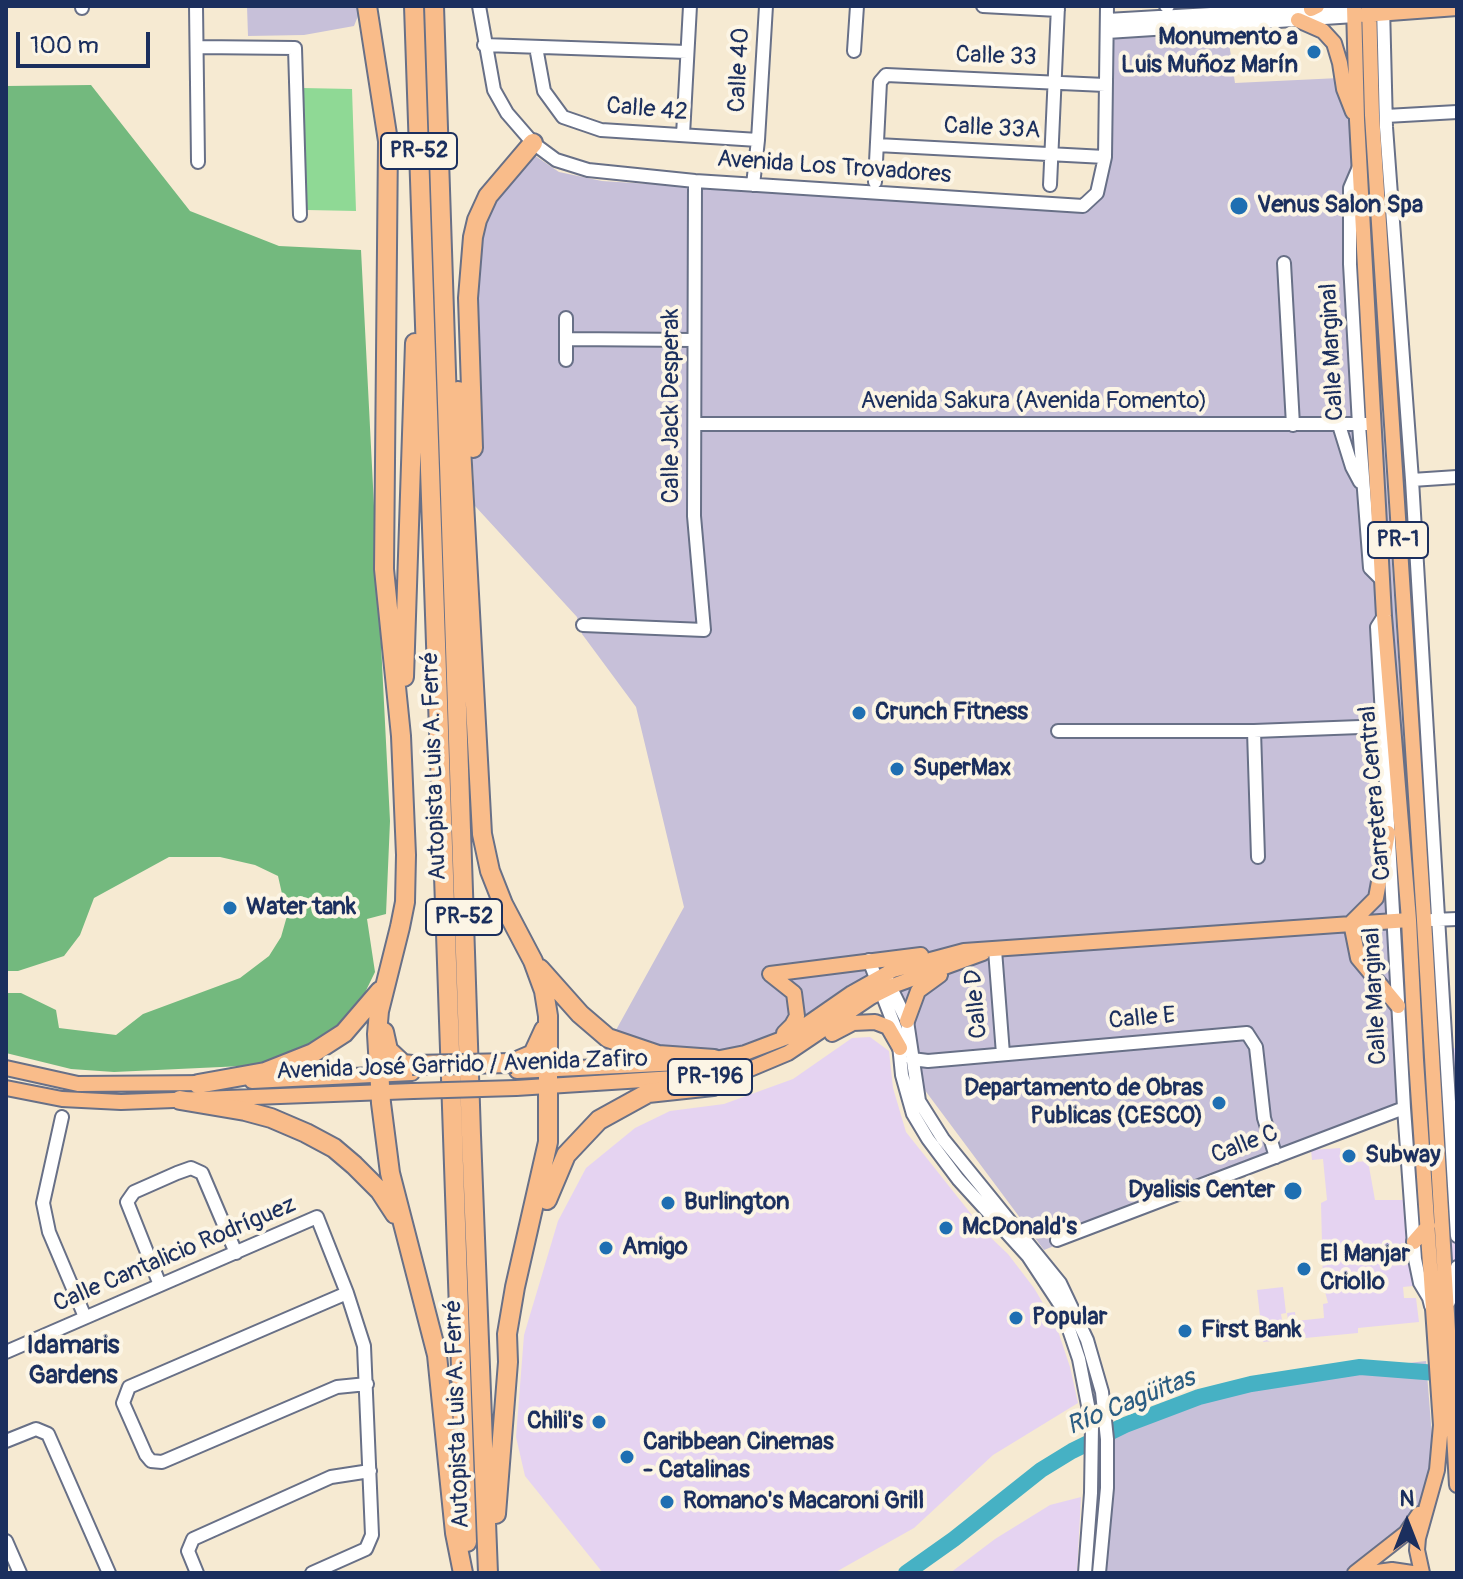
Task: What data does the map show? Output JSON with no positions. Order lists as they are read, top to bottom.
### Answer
{
  "streets": {
    "highway": ["PR-52", "Autopista Luis A. Ferré"],
    "main road": [
      "PR-1",
      "Carretera Central",
      "Avenida José Garrido / Avenida Zafiro",
      "PR-196"
    ],
    "street": [
      "Calle 33",
      "Calle 40",
      "Calle 42",
      "Calle 33A",
      "Avenida Los Trovadores",
      "Calle Marginal",
      "Avenida Sakura (Avenida Fomento)",
      "Calle Jack Desperak",
      "Calle D",
      "Calle E",
      "Calle C",
      "Calle Cantalicio Rodríguez"
    ]
  },
  "crossings": [
    ["Calle 33", "Calle 33A"],
    ["Calle 33", "Avenida Los Trovadores"],
    ["Calle 40", "Calle 42"],
    ["Calle 40", "Avenida Los Trovadores"],
    ["Calle 33A", "Avenida Los Trovadores"],
    ["Avenida Los Trovadores", "Calle Jack Desperak"],
    ["Calle Marginal", "Avenida Sakura (Avenida Fomento)"],
    ["Calle Marginal", "Carretera Central"],
    ["Calle Marginal", "Avenida José Garrido / Avenida Zafiro"],
    ["Calle Marginal", "Calle C"],
    ["Avenida Sakura (Avenida Fomento)", "Calle Jack Desperak"],
    ["Avenida Sakura (Avenida Fomento)", "Carretera Central"],
    ["Carretera Central", "Avenida José Garrido / Avenida Zafiro"],
    ["Calle D", "Calle E"],
    ["Calle D", "Avenida José Garrido / Avenida Zafiro"],
    ["Calle E", "Calle C"]
  ],
  "districts": ["Idamaris Gardens"],
  "water": ["Río Cagüitas"],
  "places": [
    "Monumento a Luis Muñoz Marín",
    "Venus Salon Spa",
    "Crunch Fitness",
    "SuperMax",
    "Water tank",
    "Departamento de Obras Publicas (CESCO)",
    "Subway",
    "Dyalisis Center",
    "Burlington",
    "McDonald's",
    "Amigo",
    "El Manjar Criollo",
    "Popular",
    "First Bank",
    "Chili's",
    "Caribbean Cinemas - Catalinas",
    "Romano's Macaroni Grill"
  ],
  "scale_bar": "100 m",
  "north": "top"
}
